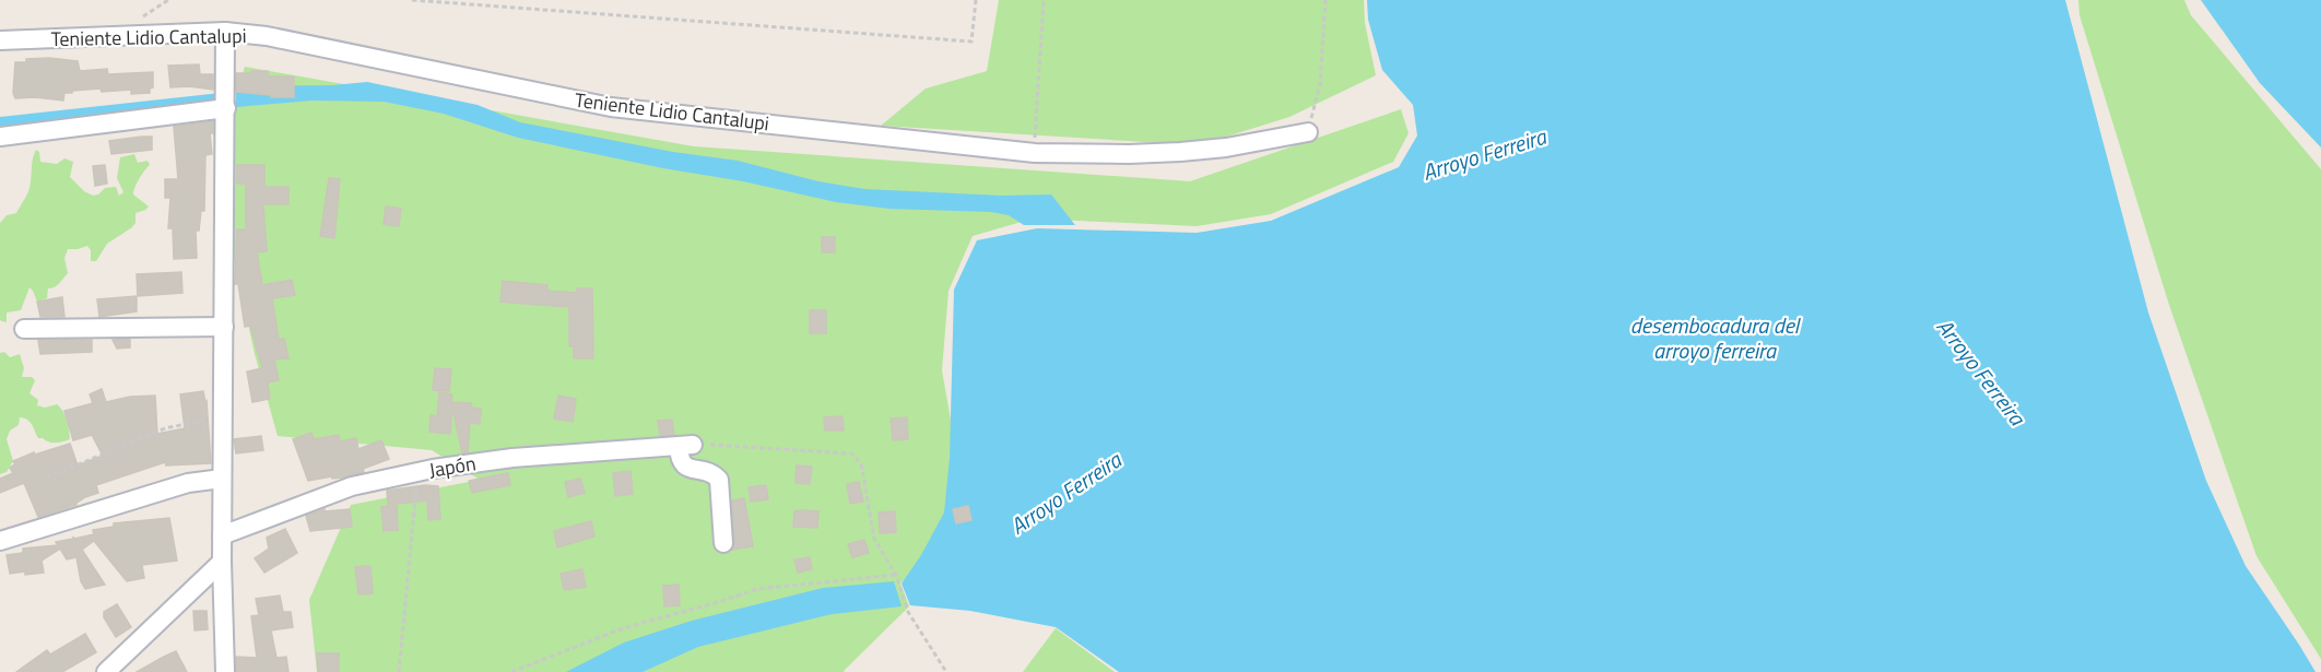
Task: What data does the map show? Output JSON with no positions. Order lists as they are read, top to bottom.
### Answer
{
  "streets": {
    "street": ["Teniente Lidio Cantalupi", "Japón"]
  },
  "water": ["Arroyo Ferreira", "desembocadura del arroyo ferreira"]
}
